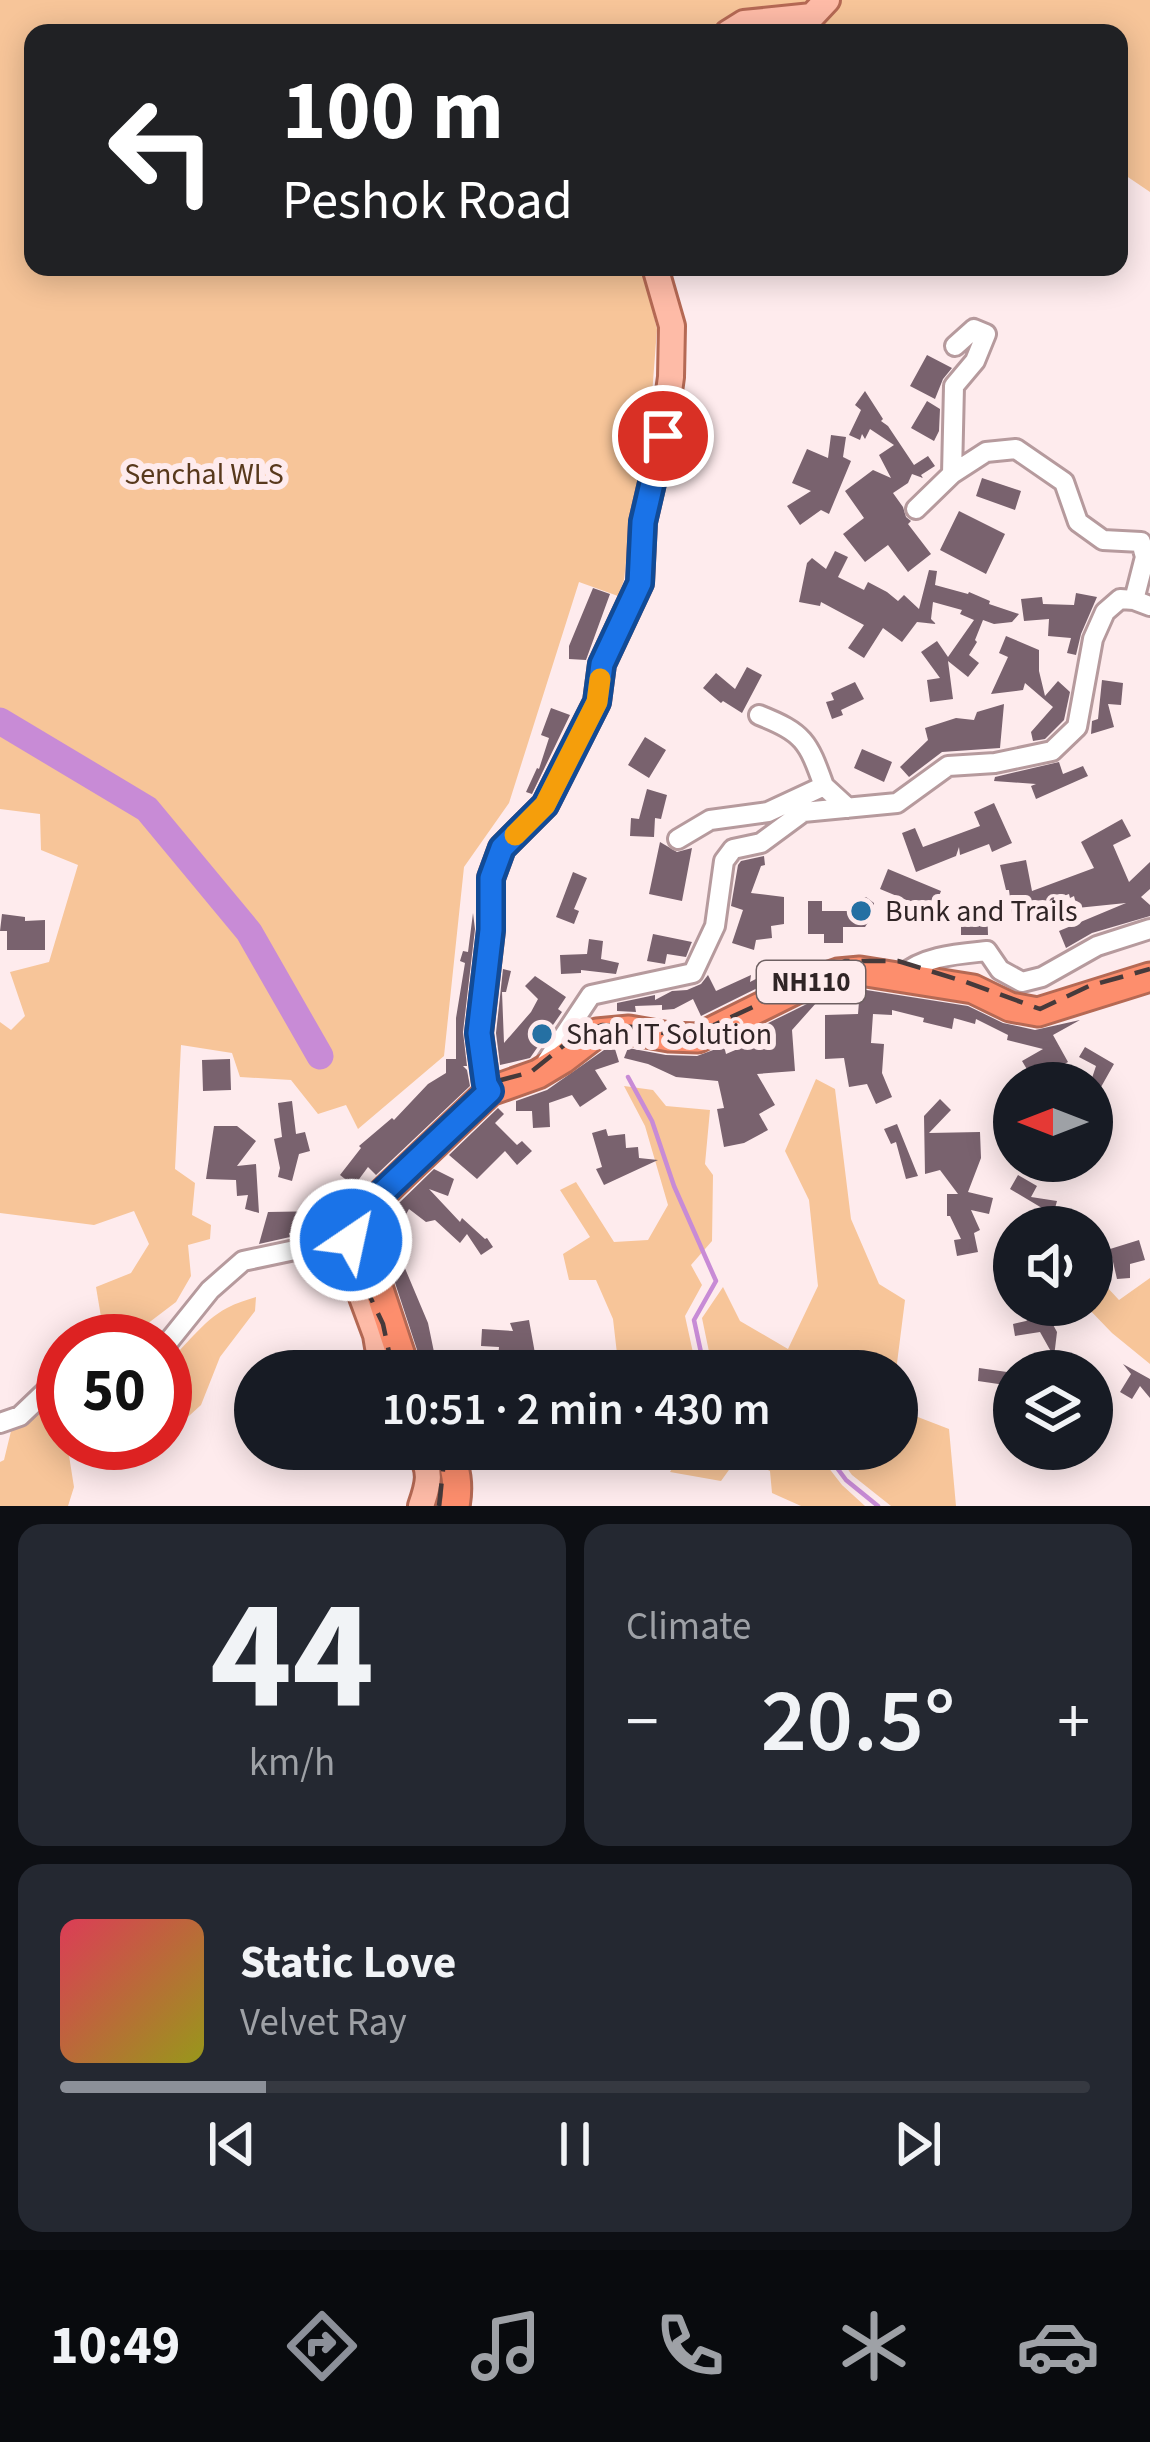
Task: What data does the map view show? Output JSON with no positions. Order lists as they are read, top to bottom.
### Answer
{
  "streets": {
    "highway": ["NH110"]
  },
  "parks": ["Senchal WLS"],
  "places": ["Bunk and Trails", "Shah IT Solution"],
  "north": "left",
  "page": {
    "turn": ["100 m", "Peshok Road"],
    "limit": "50",
    "trip": "10:51 · 2 min · 430 m",
    "tile": [
      ["44", "km/h"],
      "Climate"
    ],
    "heat": ["−", "20.5°", "+"],
    "song": ["Static Love", "Velvet Ray"],
    "tabs": "10:49"
  }
}
